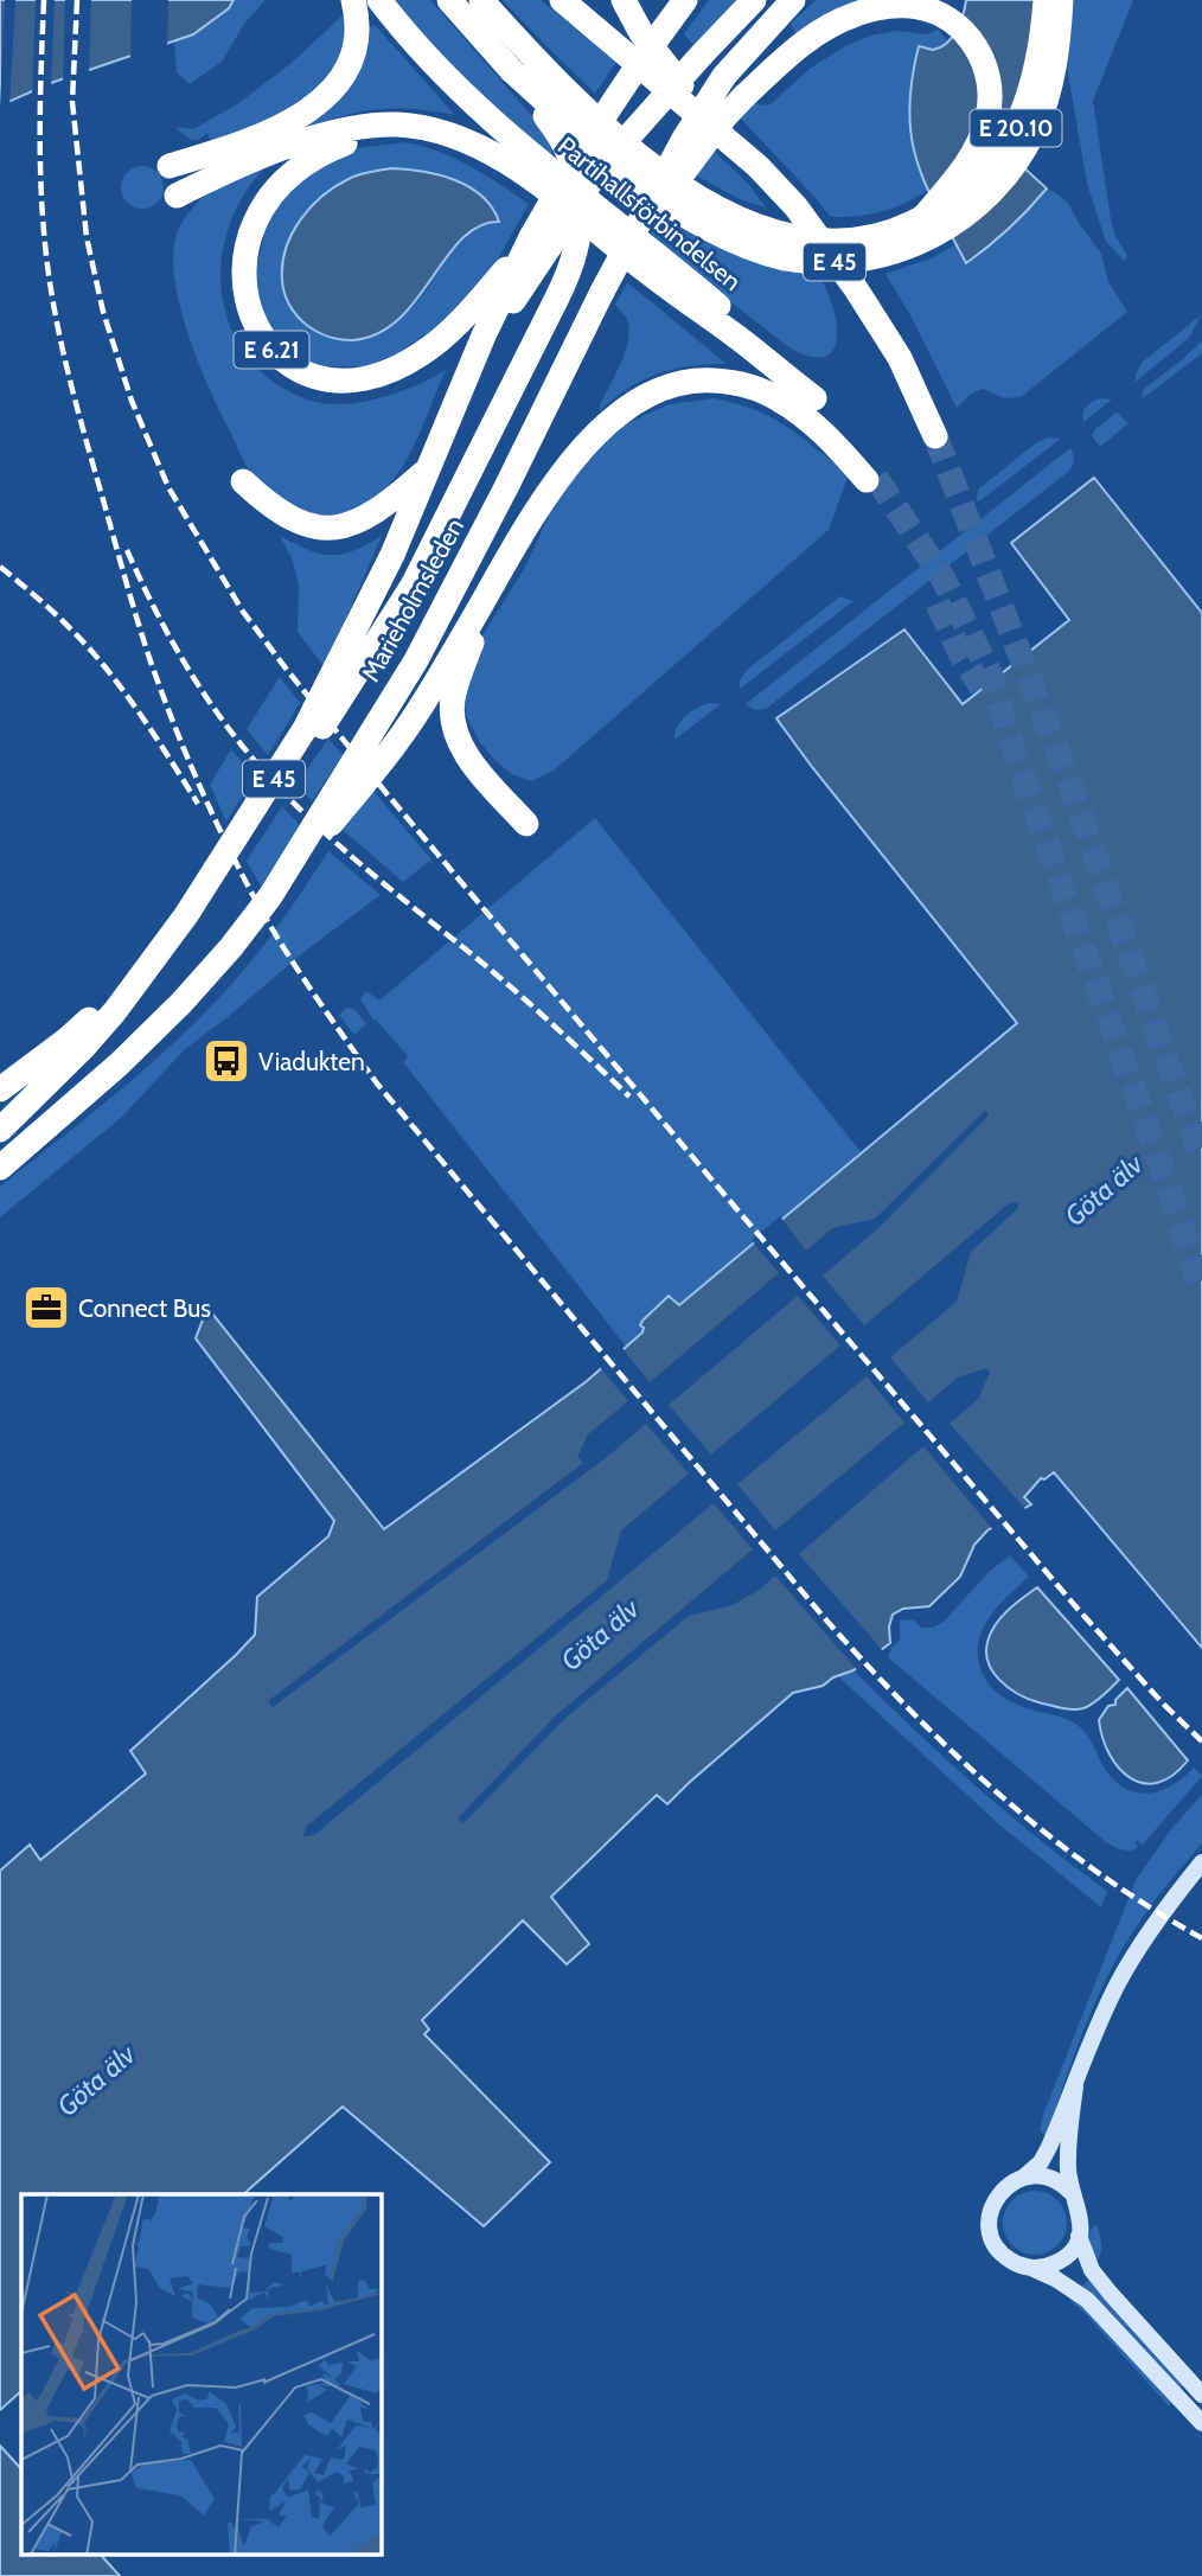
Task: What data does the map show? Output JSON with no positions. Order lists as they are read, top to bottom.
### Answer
{
  "streets": {
    "highway": [
      "E 20.10",
      "Partihallsförbindelsen",
      "E 45",
      "E 6.21",
      "Marieholmsleden"
    ]
  },
  "crossings": [
    ["Partihallsförbindelsen", "E 45"],
    ["Partihallsförbindelsen", "E 6.21"],
    ["E 45", "Marieholmsleden"],
    ["E 6.21", "Marieholmsleden"]
  ],
  "water": ["Göta älv"],
  "places": {
    "bus stop": ["Viadukten"],
    "office": ["Connect Bus"]
  }
}
